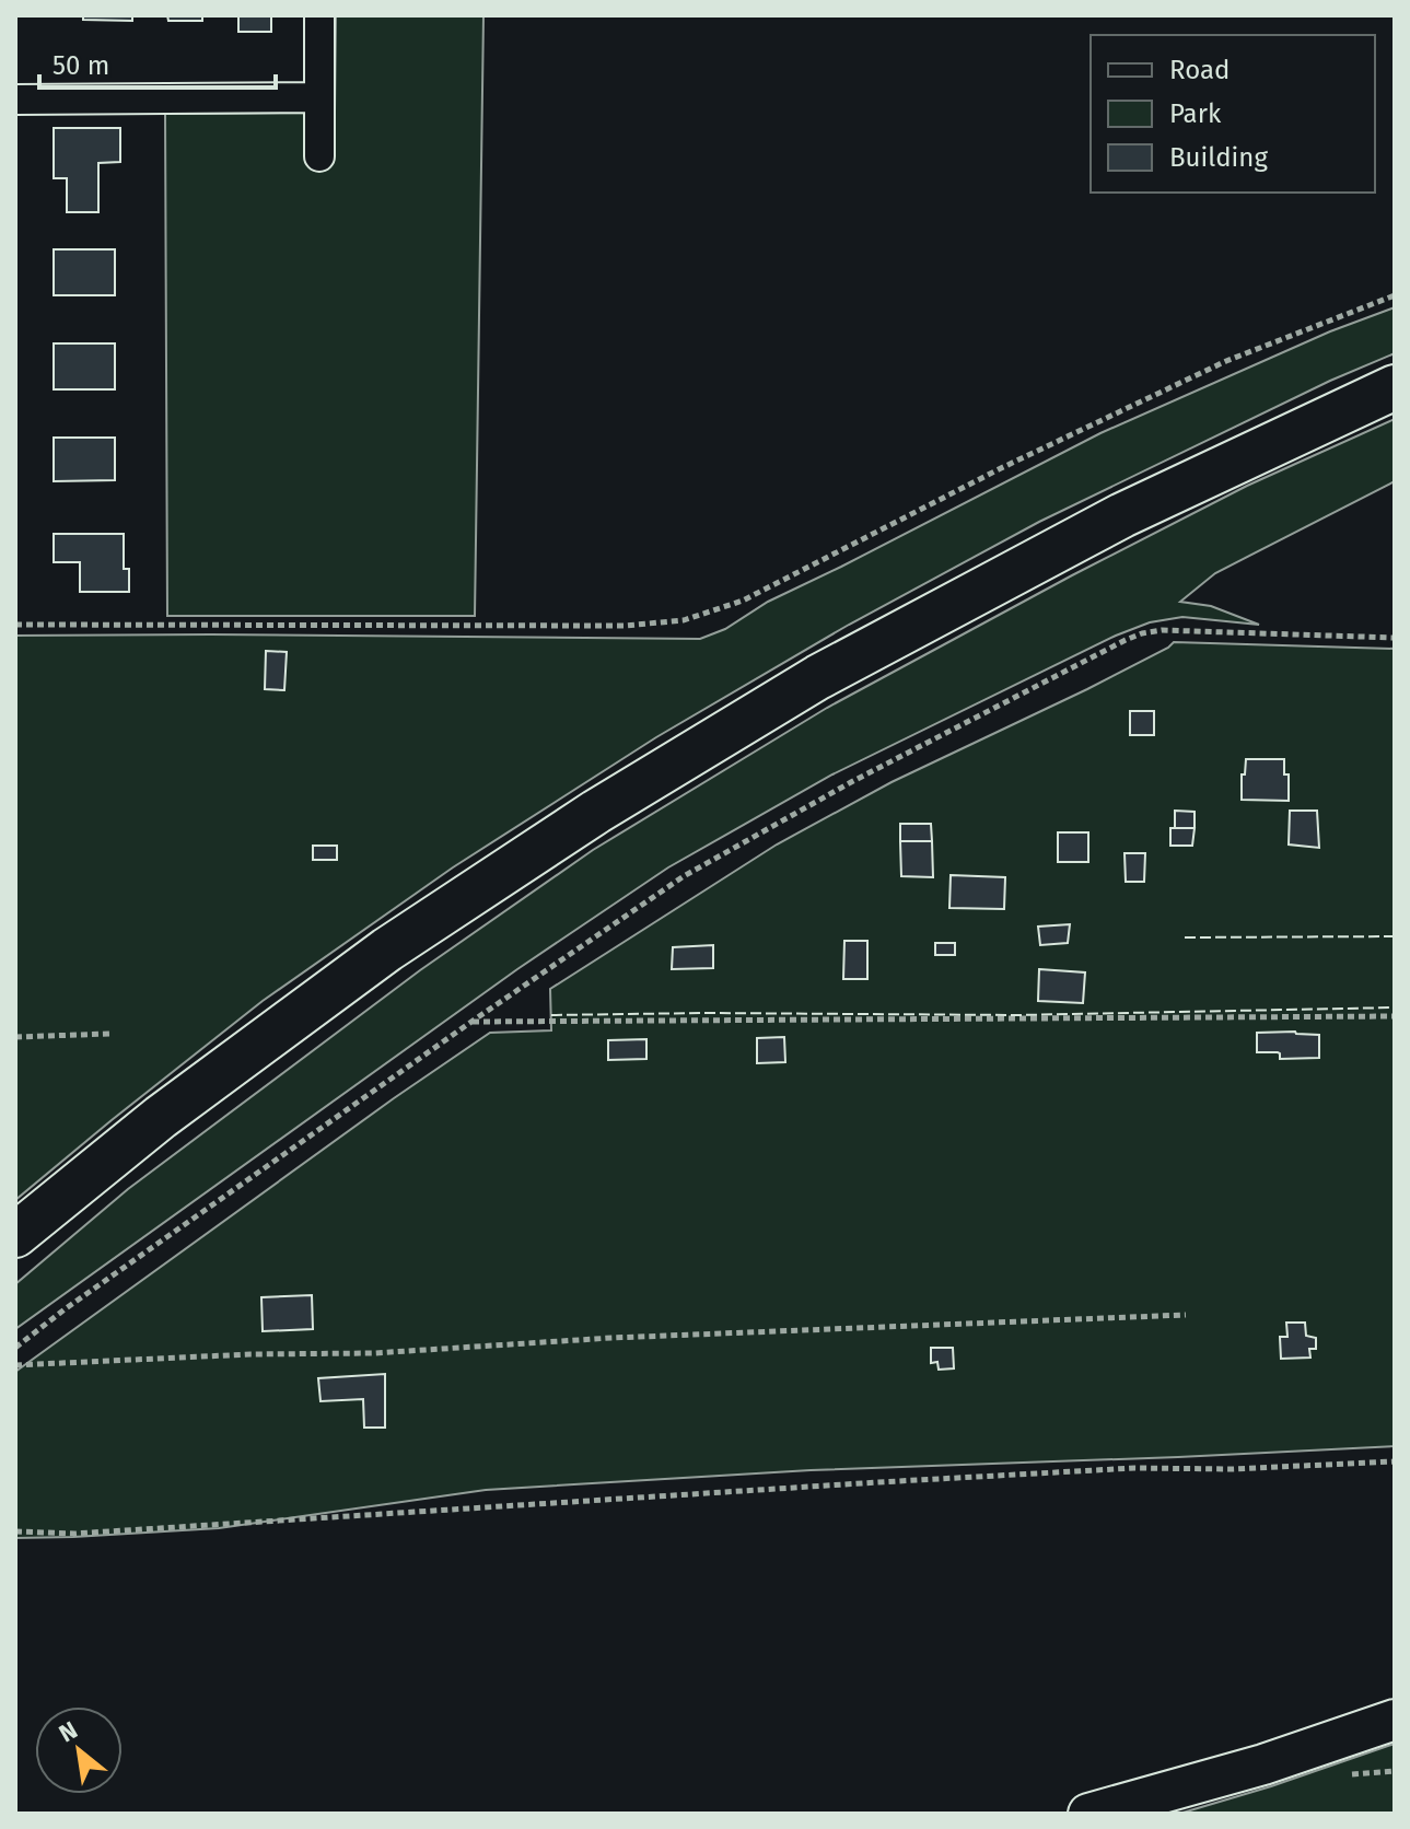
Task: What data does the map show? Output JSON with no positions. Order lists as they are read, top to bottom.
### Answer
{
  "legend": ["Road", "Park", "Building"],
  "scale_bar": "50 m",
  "north": "top left"
}
